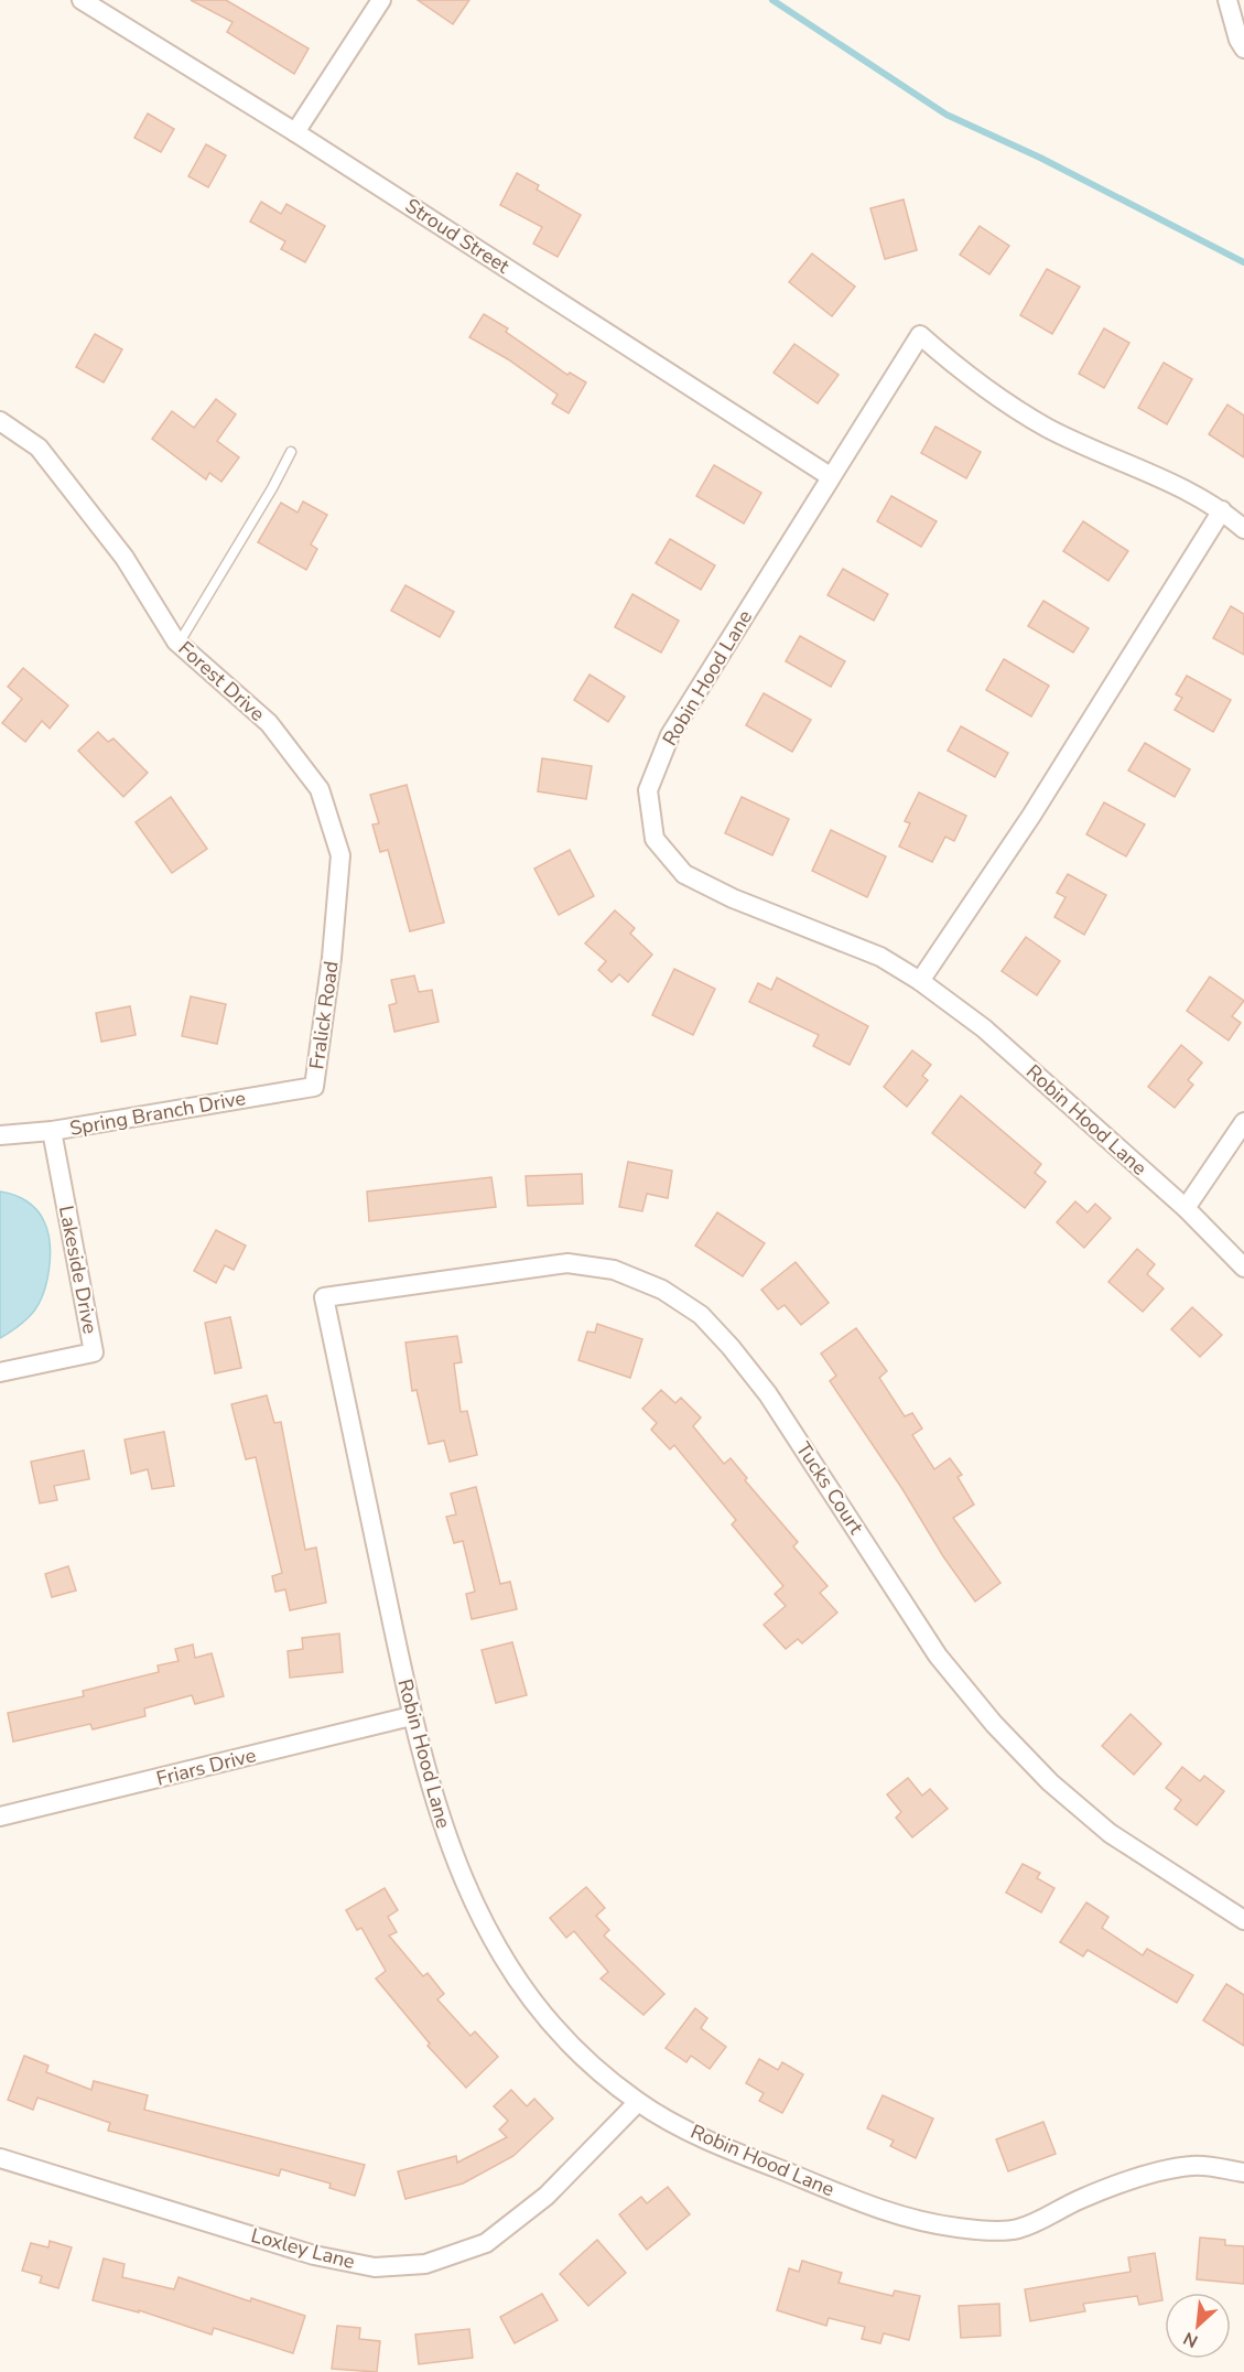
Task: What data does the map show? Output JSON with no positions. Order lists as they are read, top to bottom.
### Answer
{
  "streets": {
    "street": [
      "Stroud Street",
      "Robin Hood Lane",
      "Forest Drive",
      "Fralick Road",
      "Spring Branch Drive",
      "Lakeside Drive",
      "Tucks Court",
      "Friars Drive",
      "Loxley Lane"
    ]
  },
  "crossings": [
    ["Stroud Street", "Robin Hood Lane"],
    ["Robin Hood Lane", "Tucks Court"],
    ["Robin Hood Lane", "Friars Drive"],
    ["Robin Hood Lane", "Loxley Lane"],
    ["Forest Drive", "Fralick Road"],
    ["Fralick Road", "Spring Branch Drive"],
    ["Spring Branch Drive", "Lakeside Drive"]
  ],
  "north": "bottom left"
}
